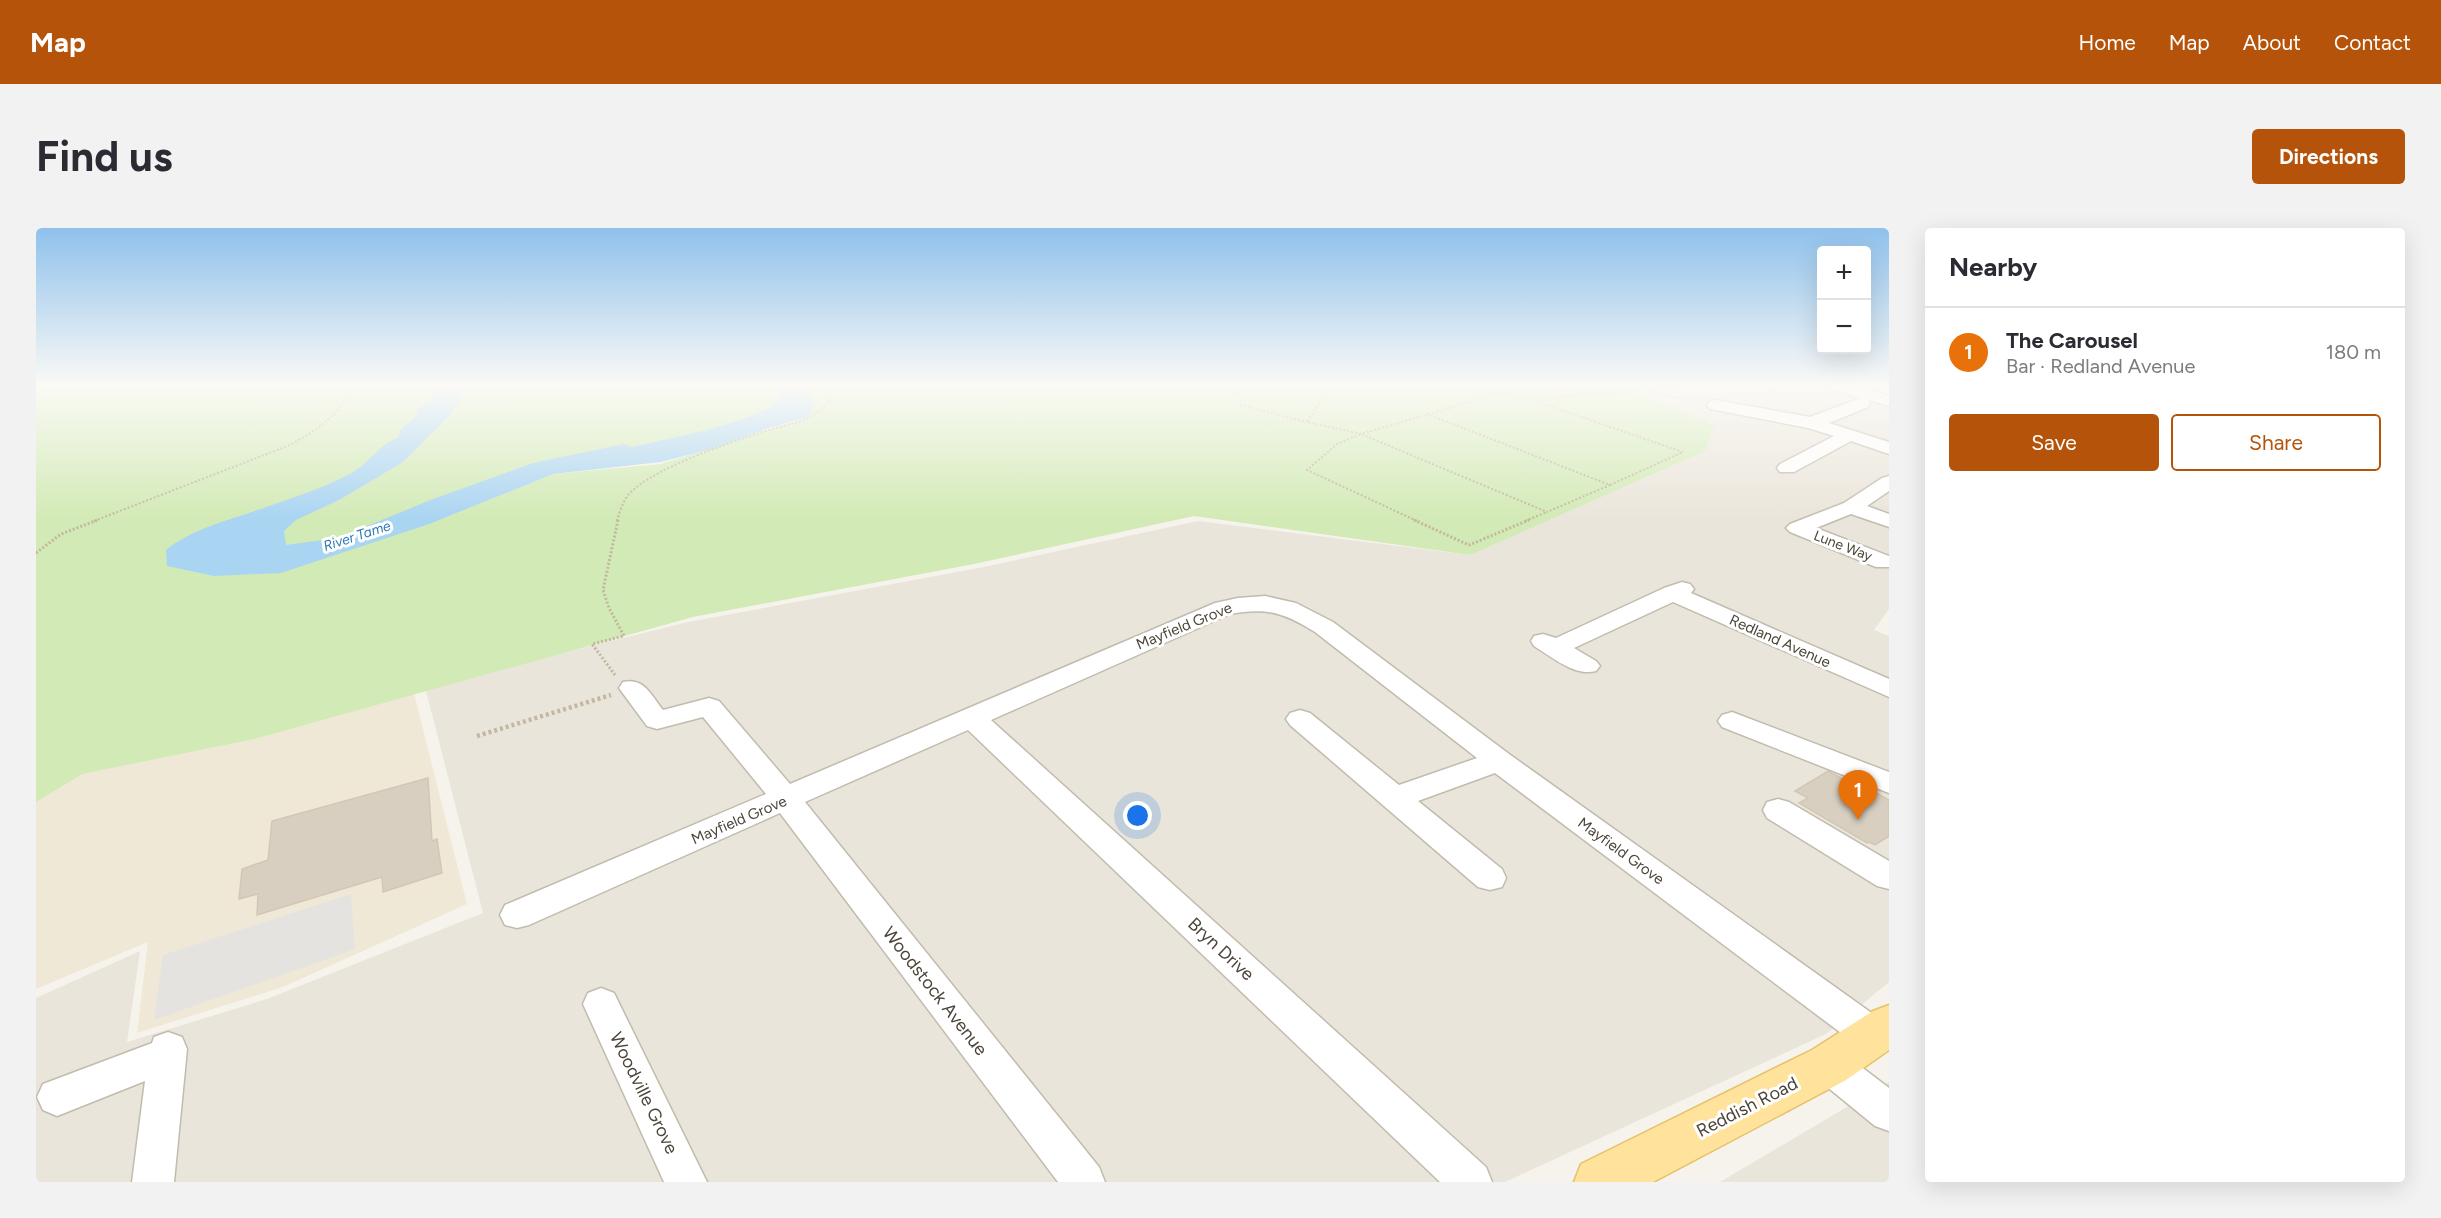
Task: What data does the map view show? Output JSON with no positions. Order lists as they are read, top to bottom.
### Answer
{
  "streets": {
    "main road": ["Reddish Road"],
    "street": [
      "Lune Way",
      "Mayfield Grove",
      "Redland Avenue",
      "Bryn Drive",
      "Woodstock Avenue",
      "Woodville Grove"
    ]
  },
  "crossings": [
    ["Mayfield Grove", "Bryn Drive"],
    ["Mayfield Grove", "Woodstock Avenue"],
    ["Mayfield Grove", "Reddish Road"]
  ],
  "water": ["River Tame"],
  "page": {
    "header": "Map",
    "nav": [
      "Home",
      "Map",
      "About",
      "Contact"
    ],
    "buttons": [
      "Directions",
      ["Save", "Share"]
    ],
    "title": "Find us",
    "heading": "Nearby",
    "map_buttons": ["+", "−"],
    "list": [
      {
        "mark": "1",
        "name": "The Carousel",
        "note": "Bar · Redland Avenue",
        "value": "180 m"
      }
    ],
    "pins": "1"
  }
}
